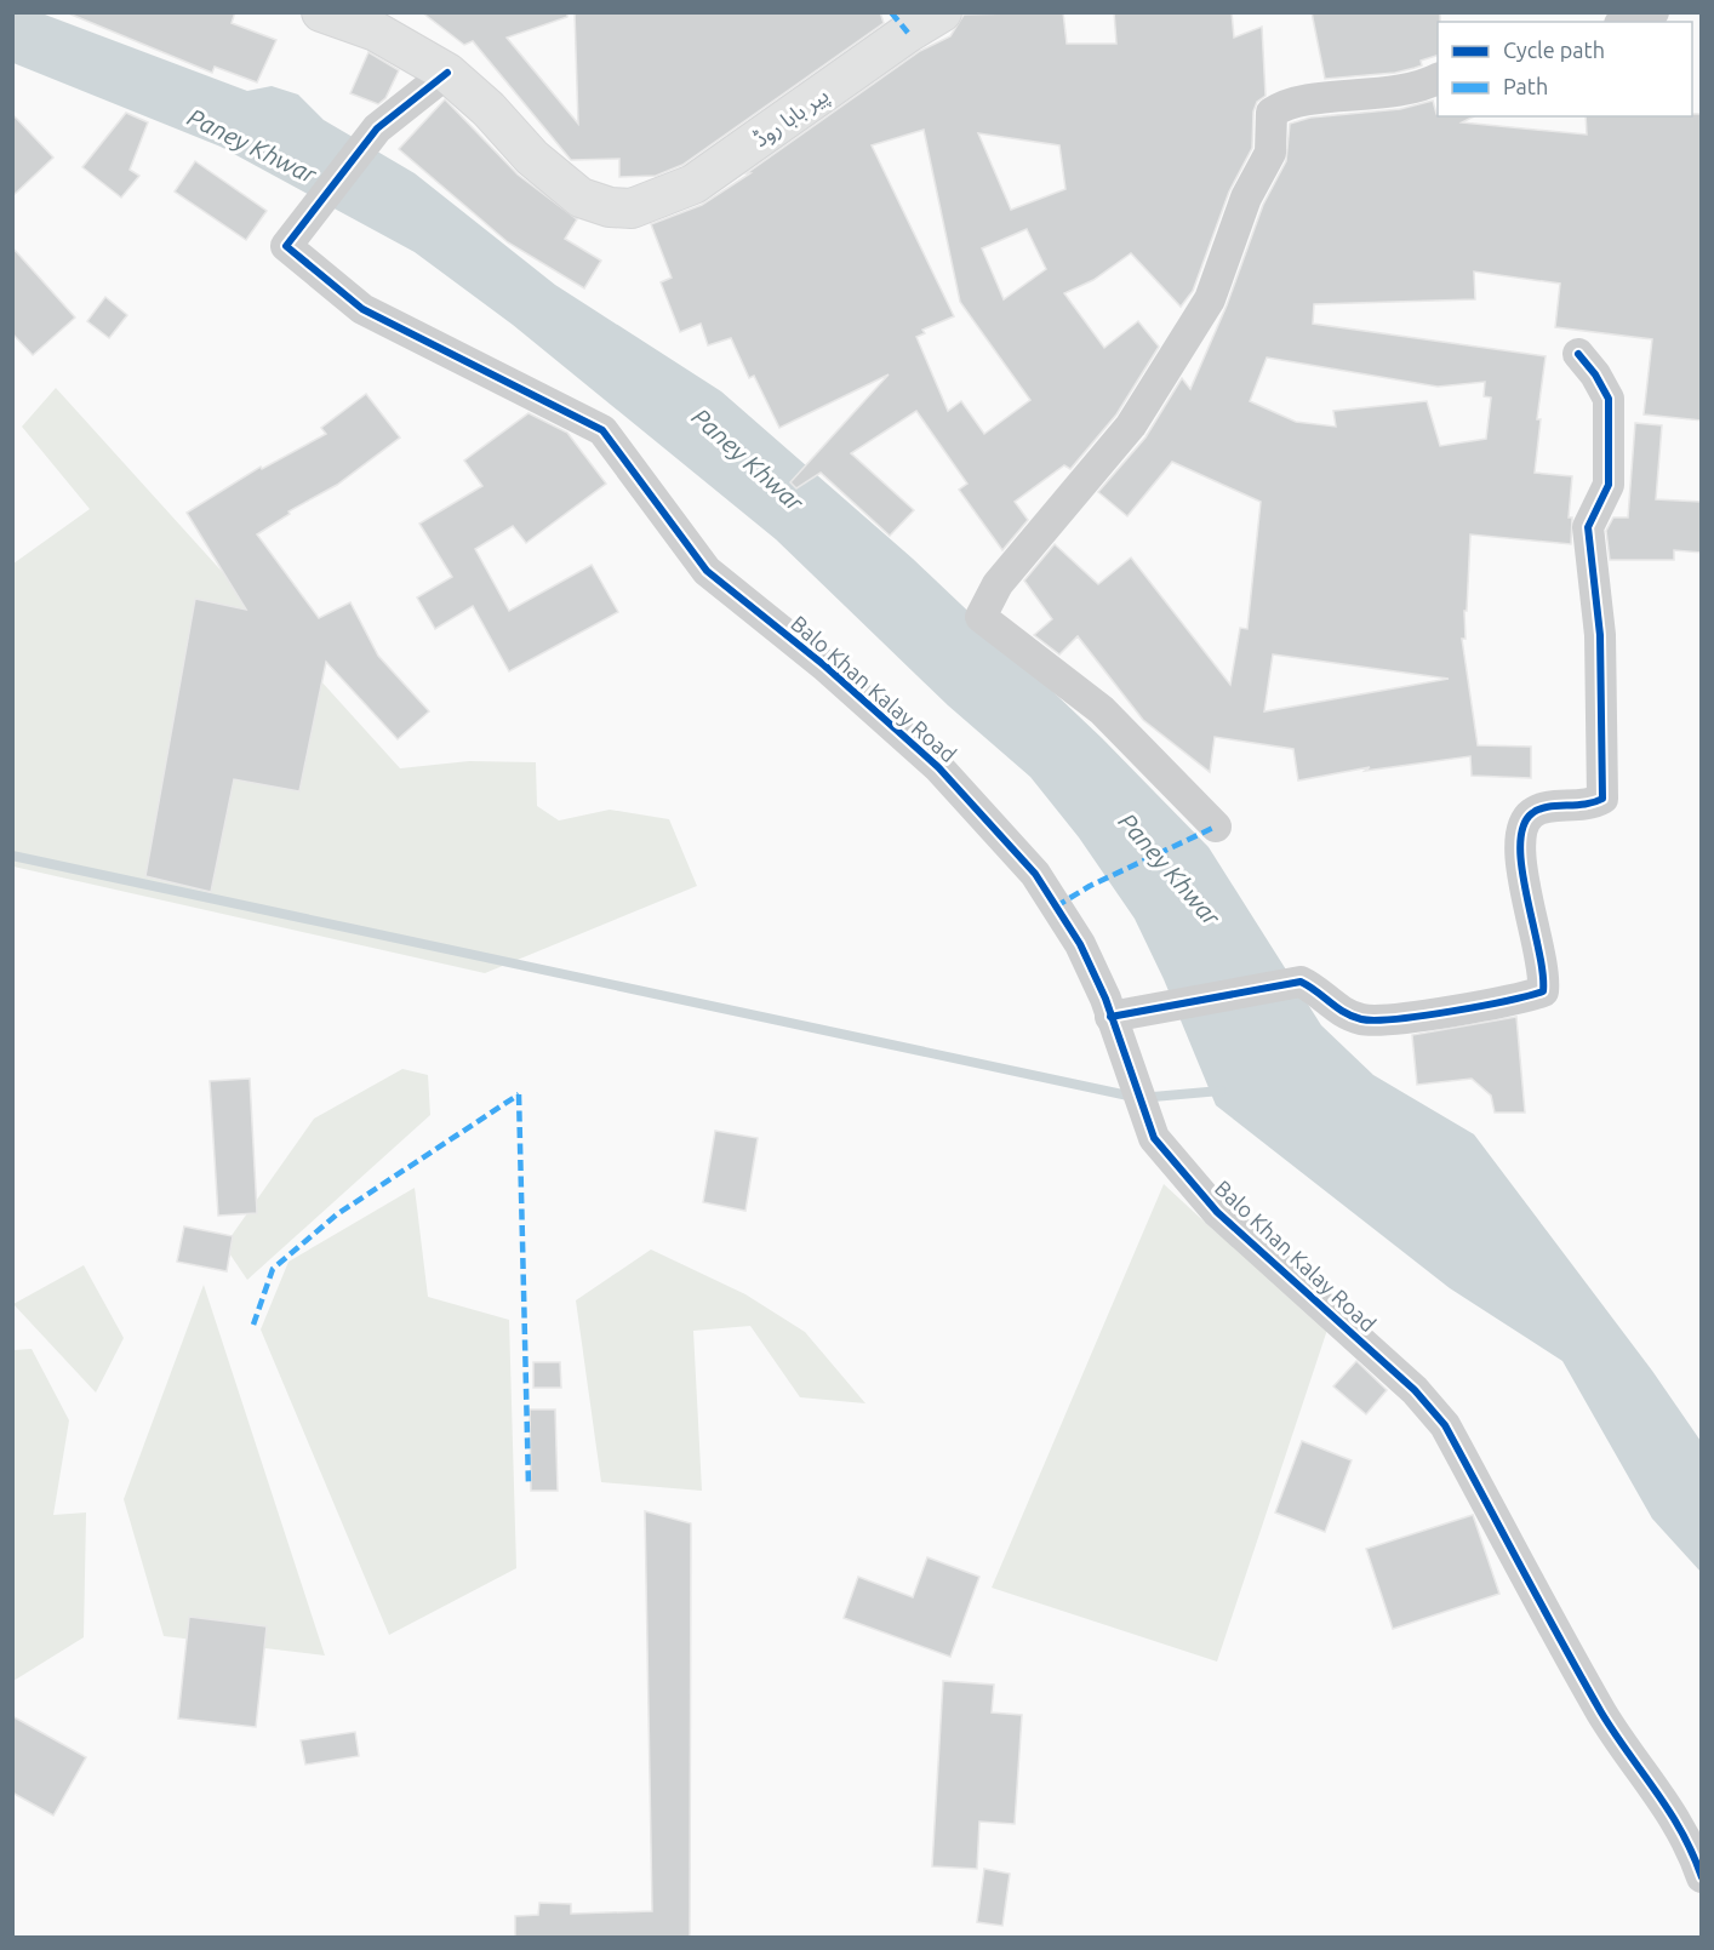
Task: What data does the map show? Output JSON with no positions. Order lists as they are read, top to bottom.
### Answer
{
  "streets": {
    "main road": ["پیر بابا روڈ"],
    "street": ["Balo Khan Kalay Road"]
  },
  "crossings": [
    ["پیر بابا روڈ", "Balo Khan Kalay Road"]
  ],
  "water": ["Paney Khwar"],
  "legend": ["Cycle path", "Path"]
}
